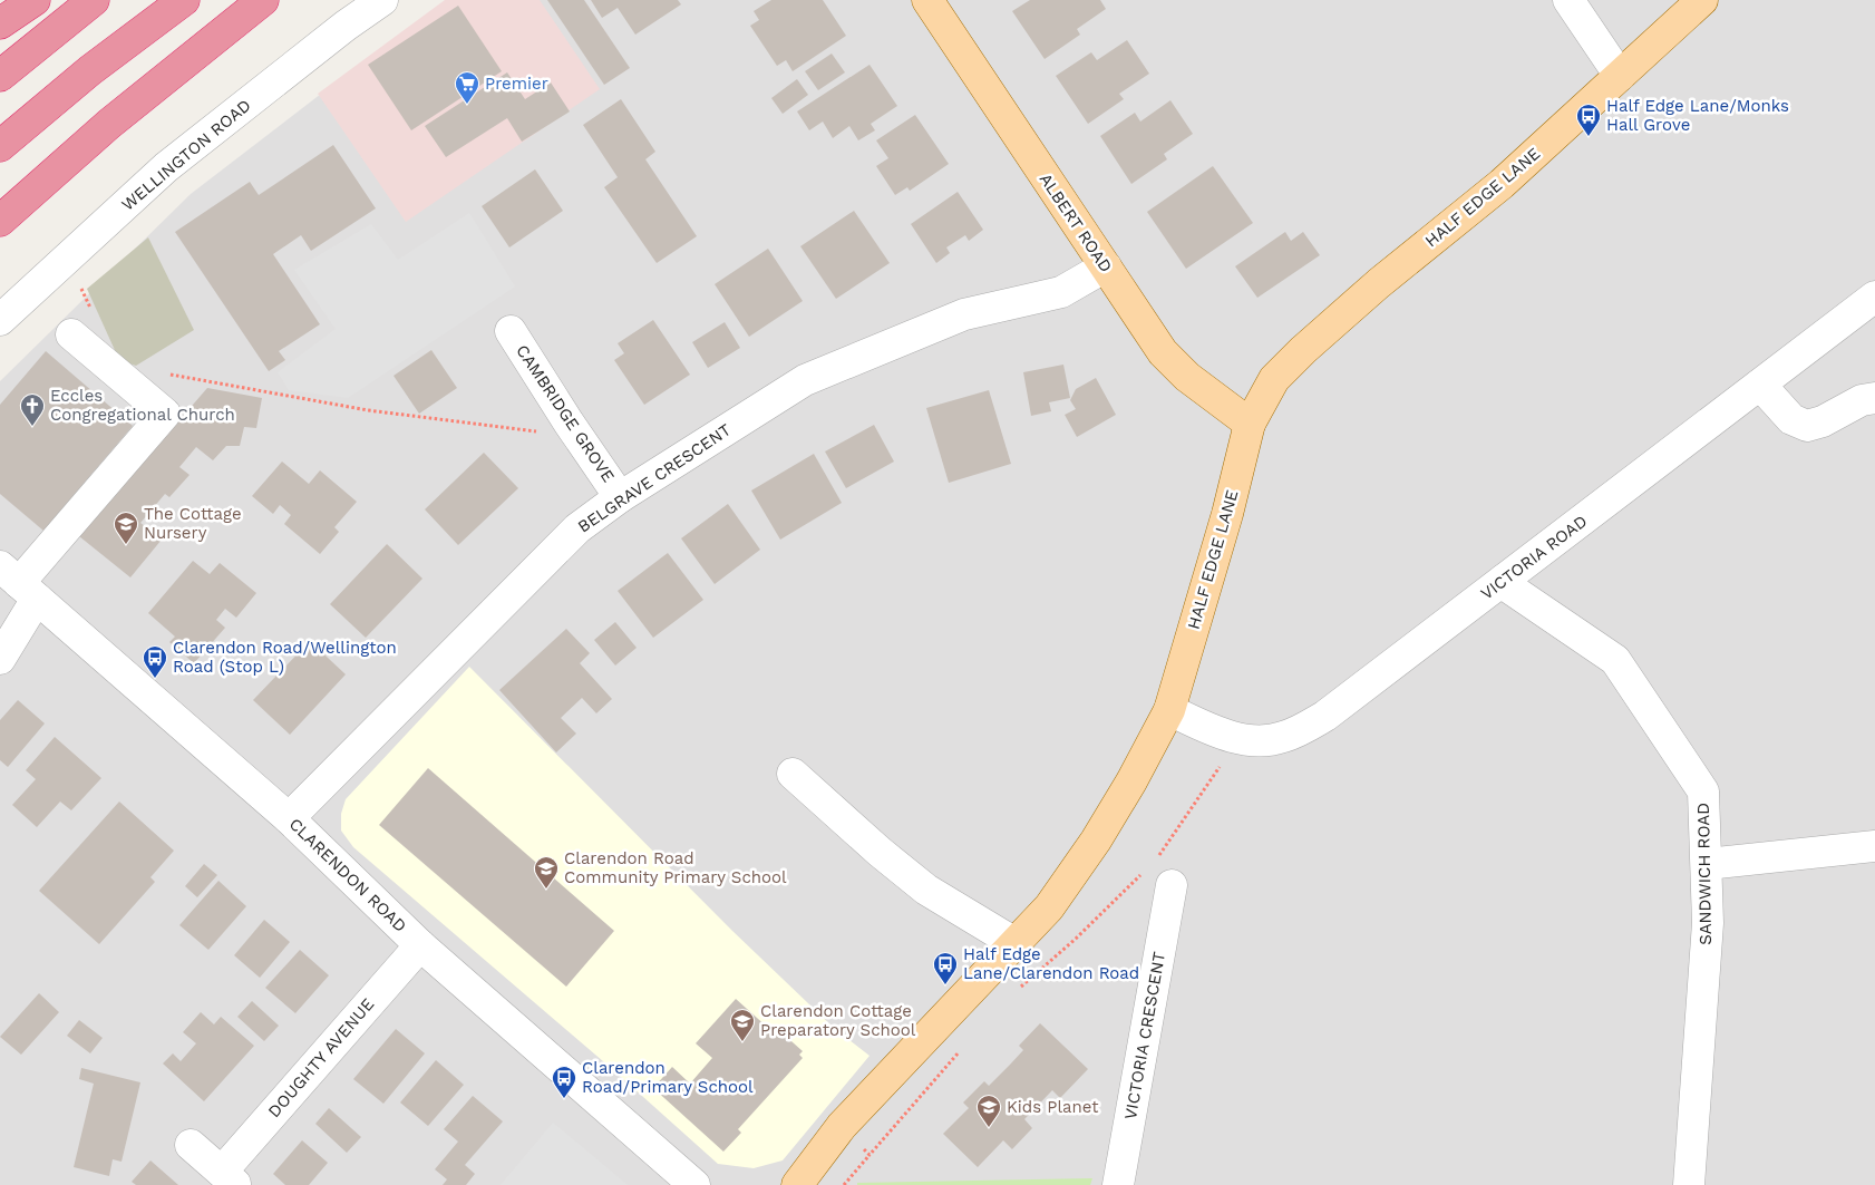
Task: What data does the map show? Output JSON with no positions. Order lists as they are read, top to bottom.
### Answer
{
  "streets": {
    "main road": ["HALF EDGE LANE", "ALBERT ROAD"],
    "street": [
      "WELLINGTON ROAD",
      "CAMBRIDGE GROVE",
      "BELGRAVE CRESCENT",
      "VICTORIA ROAD",
      "SANDWICH ROAD",
      "CLARENDON ROAD",
      "VICTORIA CRESCENT",
      "DOUGHTY AVENUE"
    ]
  },
  "crossings": [
    ["HALF EDGE LANE", "ALBERT ROAD"],
    ["HALF EDGE LANE", "VICTORIA ROAD"],
    ["ALBERT ROAD", "BELGRAVE CRESCENT"],
    ["CAMBRIDGE GROVE", "BELGRAVE CRESCENT"],
    ["BELGRAVE CRESCENT", "CLARENDON ROAD"],
    ["VICTORIA ROAD", "SANDWICH ROAD"],
    ["CLARENDON ROAD", "DOUGHTY AVENUE"]
  ],
  "places": {
    "supermarket": ["Premier"],
    "bus stop": [
      "Half Edge Lane/Monks Hall Grove",
      "Clarendon Road/Wellington Road (Stop L)",
      "Half Edge Lane/Clarendon Road",
      "Clarendon Road/Primary School"
    ],
    "church": ["Eccles Congregational Church"],
    "school or university": [
      "The Cottage Nursery",
      "Clarendon Road Community Primary School",
      "Clarendon Cottage Preparatory School",
      "Kids Planet"
    ]
  }
}
